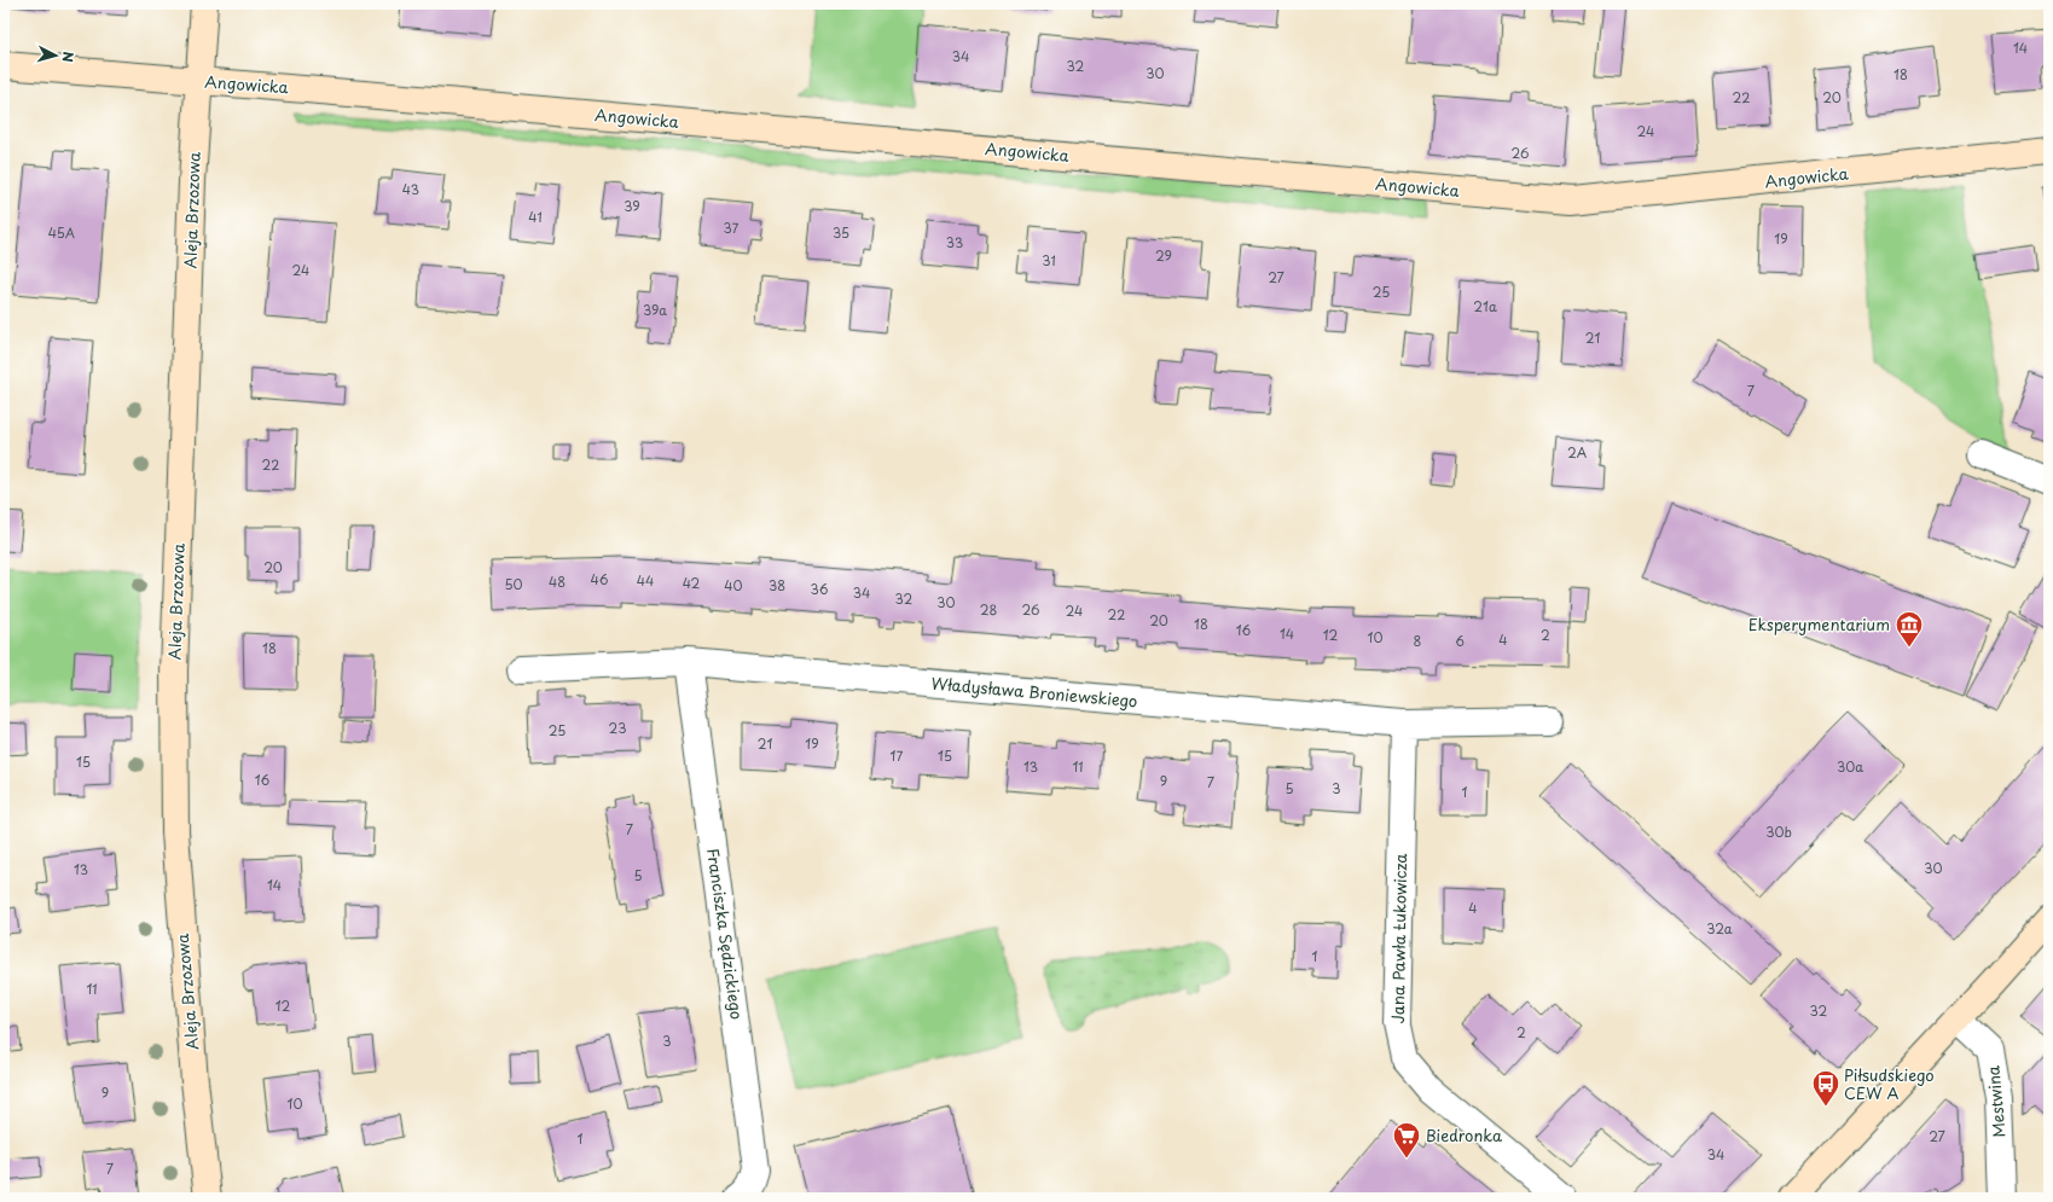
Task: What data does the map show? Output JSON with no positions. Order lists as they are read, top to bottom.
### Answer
{
  "streets": {
    "street": [
      "Angowicka",
      "Aleja Brzozowa",
      "Władysława Broniewskiego",
      "Franciszka Sędzickiego",
      "Jana Pawła Łukowicza",
      "Mestwina"
    ]
  },
  "crossings": [
    ["Angowicka", "Aleja Brzozowa"],
    ["Władysława Broniewskiego", "Franciszka Sędzickiego"],
    ["Władysława Broniewskiego", "Jana Pawła Łukowicza"]
  ],
  "places": {
    "museum": ["Eksperymentarium"],
    "bus stop": ["Piłsudskiego CEW A"],
    "supermarket": ["Biedronka"]
  },
  "house_numbers": [
    "14",
    "34",
    "32",
    "30",
    "18",
    "22",
    "20",
    "24",
    "26",
    "43",
    "39",
    "41",
    "37",
    "45A",
    "35",
    "19",
    "33",
    "29",
    "31",
    "24",
    "27",
    "25",
    "21a",
    "39a",
    "21",
    "7",
    "2A",
    "22",
    "20",
    "46",
    "44",
    "48",
    "42",
    "50",
    "40",
    "38",
    "36",
    "34",
    "32",
    "30",
    "28",
    "26",
    "24",
    "22",
    "20",
    "18",
    "16",
    "14",
    "12",
    "2",
    "10",
    "4",
    "8",
    "6",
    "18",
    "23",
    "25",
    "21",
    "19",
    "17",
    "15",
    "15",
    "13",
    "11",
    "30a",
    "16",
    "9",
    "7",
    "5",
    "3",
    "1",
    "7",
    "30b",
    "30",
    "13",
    "5",
    "14",
    "4",
    "32a",
    "1",
    "11",
    "12",
    "32",
    "2",
    "3",
    "9",
    "10",
    "27",
    "1",
    "34",
    "7"
  ],
  "north": "right"
}
